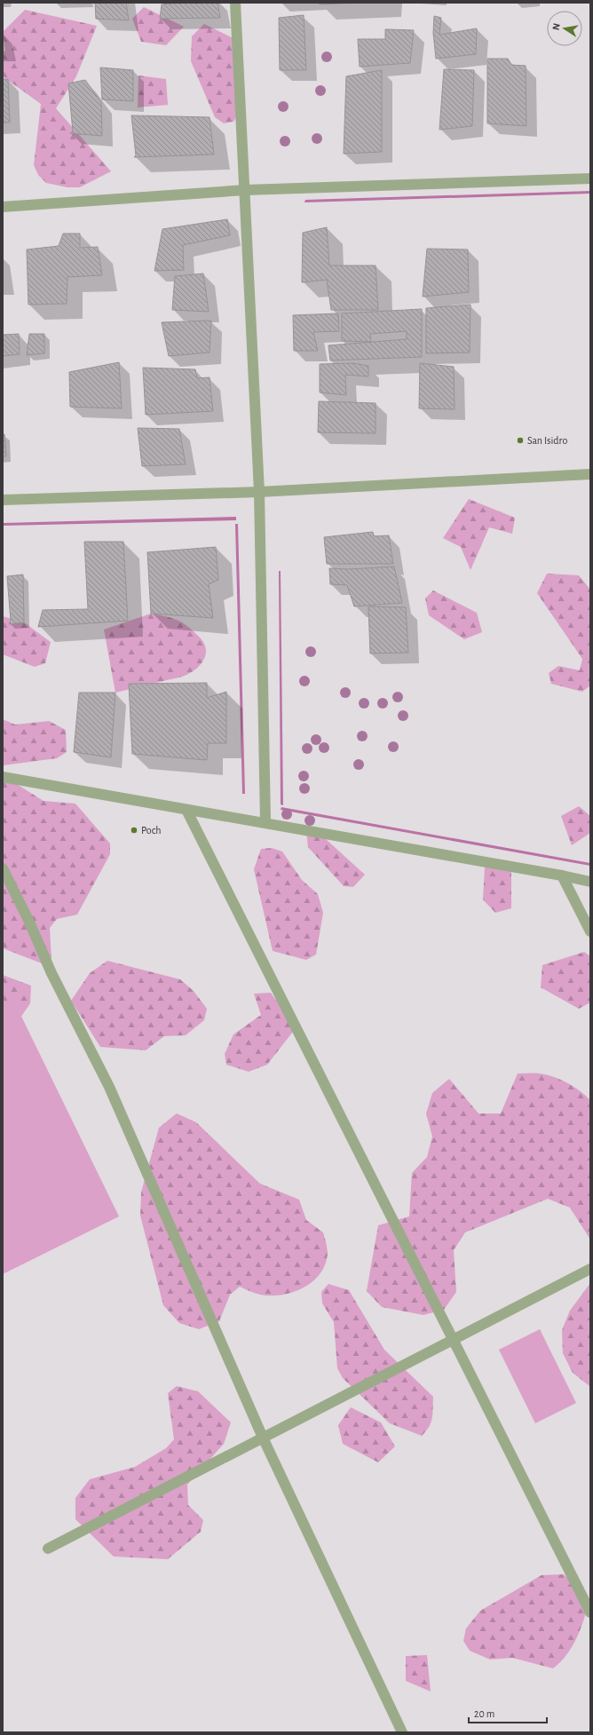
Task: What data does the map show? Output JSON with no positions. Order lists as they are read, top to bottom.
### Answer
{
  "places": ["San Isidro", "Poch"],
  "scale_bar": "20 m",
  "north": "left"
}
